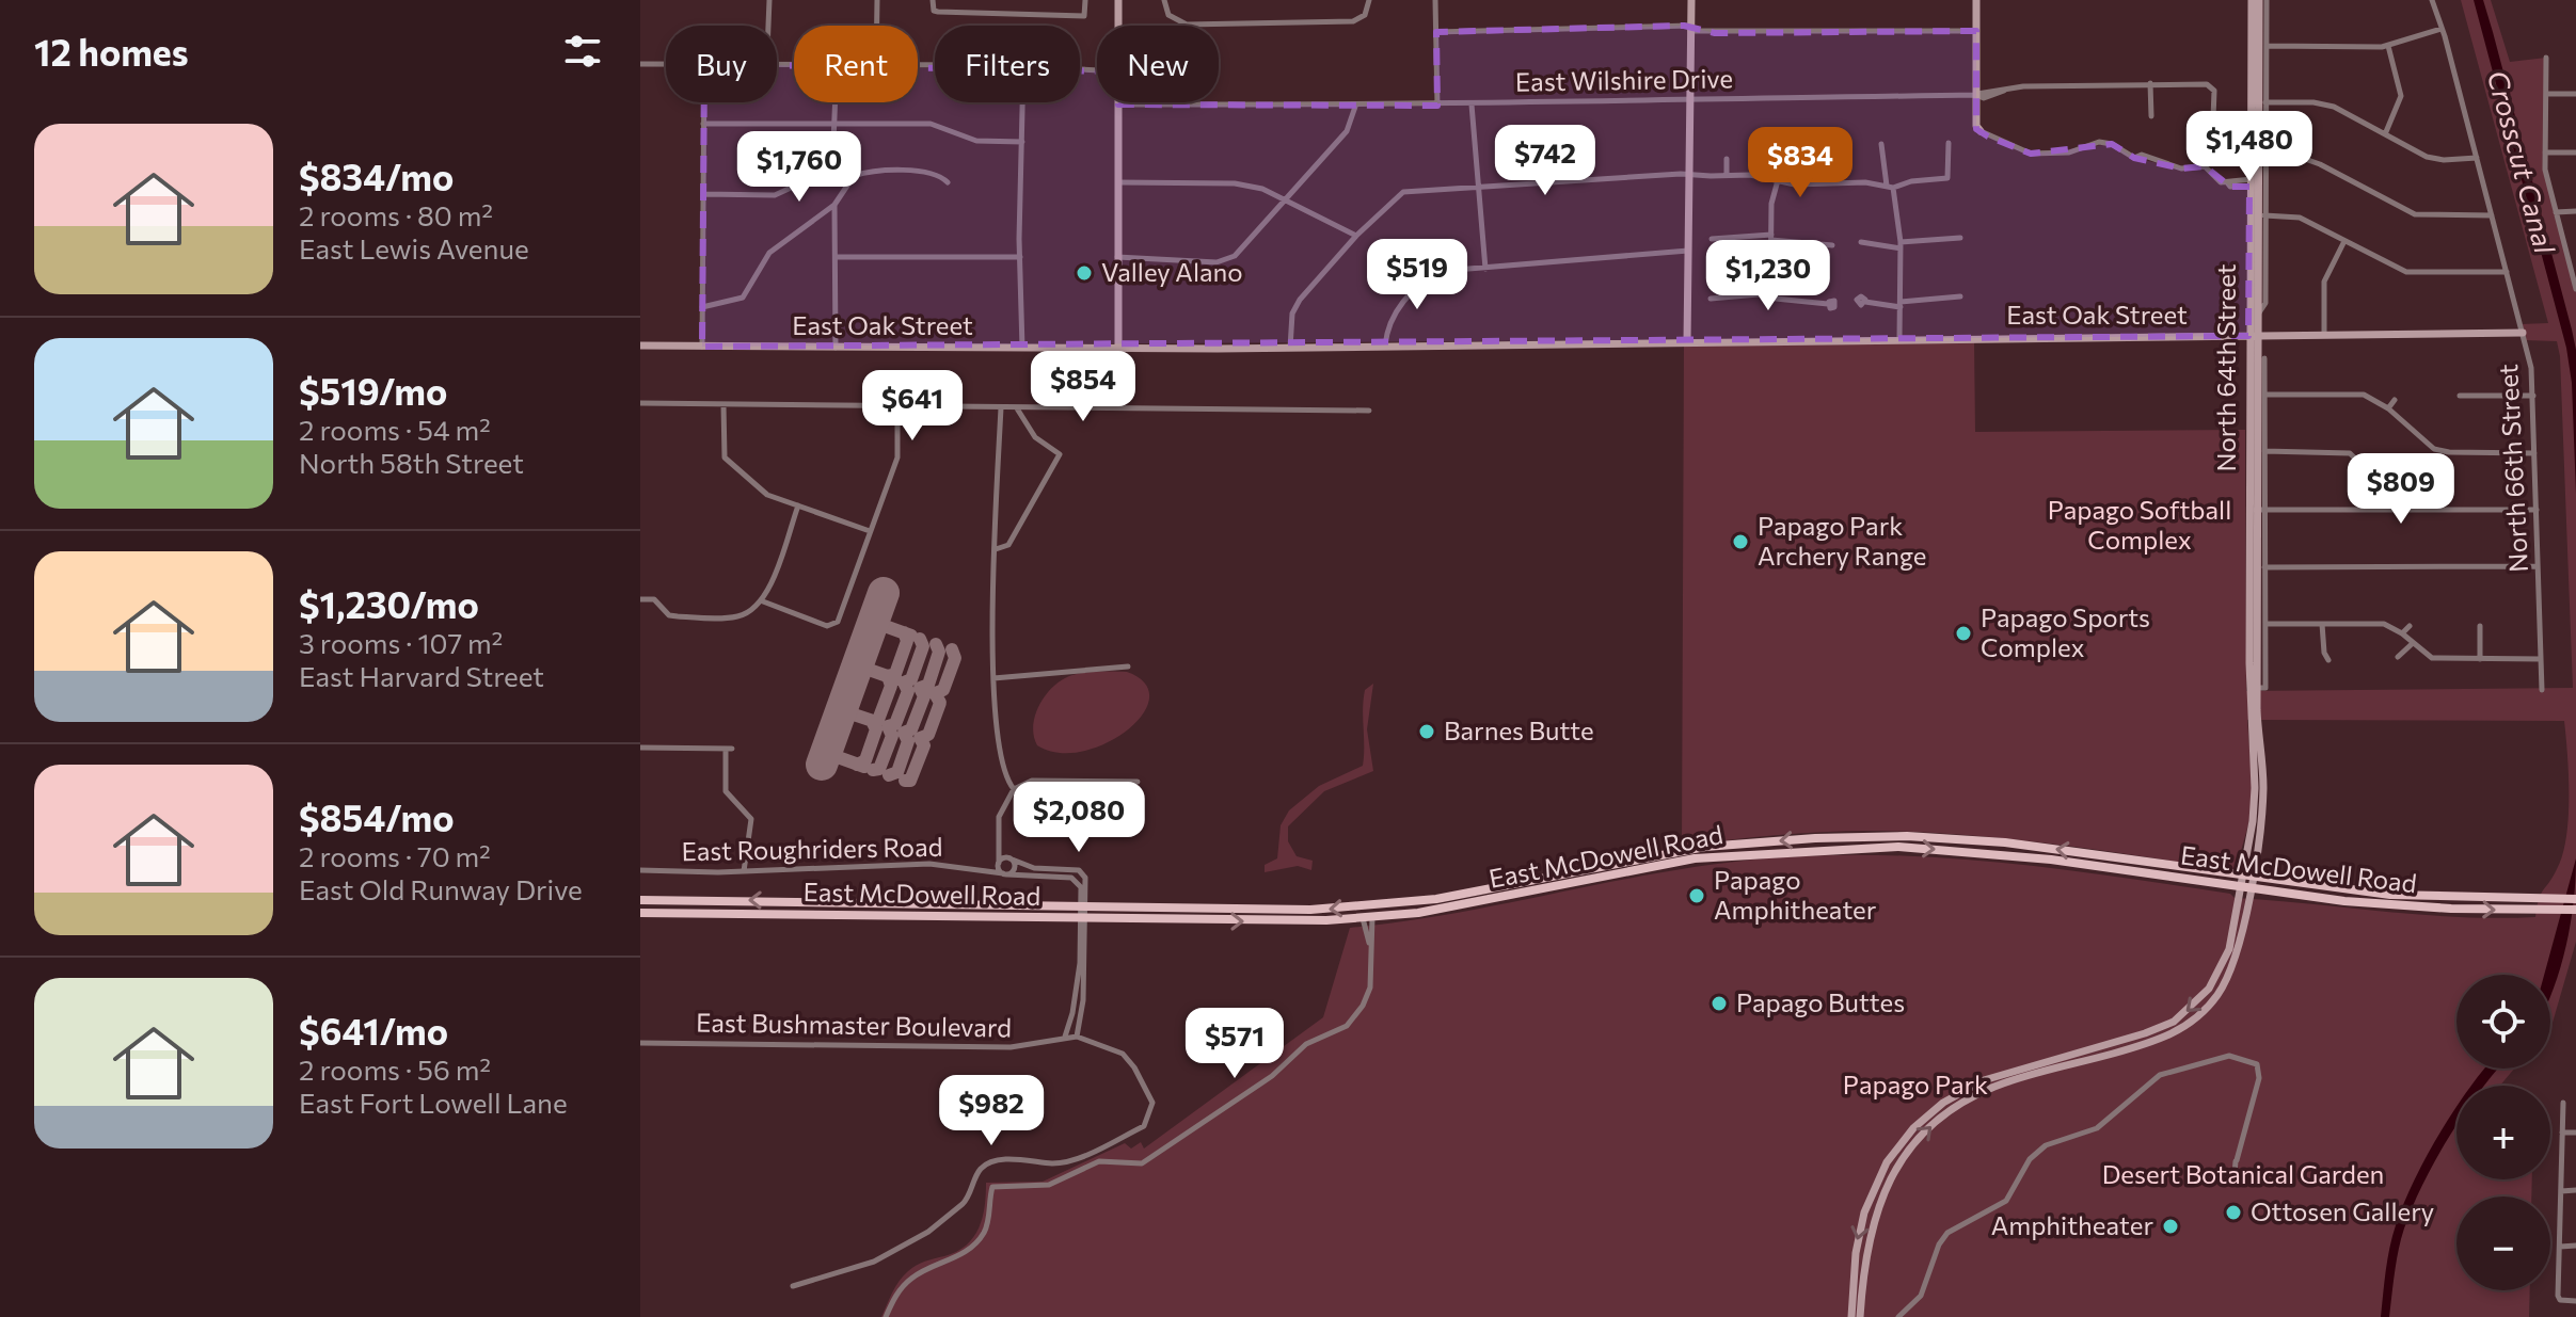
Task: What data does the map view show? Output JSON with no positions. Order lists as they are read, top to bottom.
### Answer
{
  "streets": {
    "main road": ["East McDowell Road"],
    "street": [
      "East Wilshire Drive",
      "East Oak Street",
      "North 64th Street",
      "North 66th Street",
      "East Roughriders Road",
      "East Bushmaster Boulevard"
    ]
  },
  "crossings": [
    ["East Oak Street", "North 64th Street"],
    ["East Oak Street", "North 66th Street"],
    ["North 64th Street", "East McDowell Road"]
  ],
  "water": ["Crosscut Canal"],
  "parks": ["Papago Softball Complex", "Papago Park", "Desert Botanical Garden"],
  "places": [
    "Valley Alano",
    "Papago Park Archery Range",
    "Papago Sports Complex",
    "Barnes Butte",
    "Papago Amphitheater",
    "Papago Buttes",
    "Ottosen Gallery",
    "Amphitheater"
  ],
  "page": {
    "heading": "12 homes",
    "chip": [
      "Buy",
      "Rent",
      "Filters",
      "New"
    ],
    "list": [
      {
        "name": "$834/mo",
        "note": "2 rooms · 80 m² · East Lewis Avenue"
      },
      {
        "name": "$519/mo",
        "note": "2 rooms · 54 m² · North 58th Street"
      },
      {
        "name": "$1,230/mo",
        "note": "3 rooms · 107 m² · East Harvard Street"
      },
      {
        "name": "$854/mo",
        "note": "2 rooms · 70 m² · East Old Runway Drive"
      },
      {
        "name": "$641/mo",
        "note": "2 rooms · 56 m² · East Fort Lowell Lane"
      }
    ],
    "price": [
      "$1,480",
      "$742",
      "$834",
      "$1,760",
      "$519",
      "$1,230",
      "$854",
      "$641",
      "$809",
      "$2,080",
      "$571",
      "$982"
    ],
    "map_buttons": ["+", "−"]
  }
}
